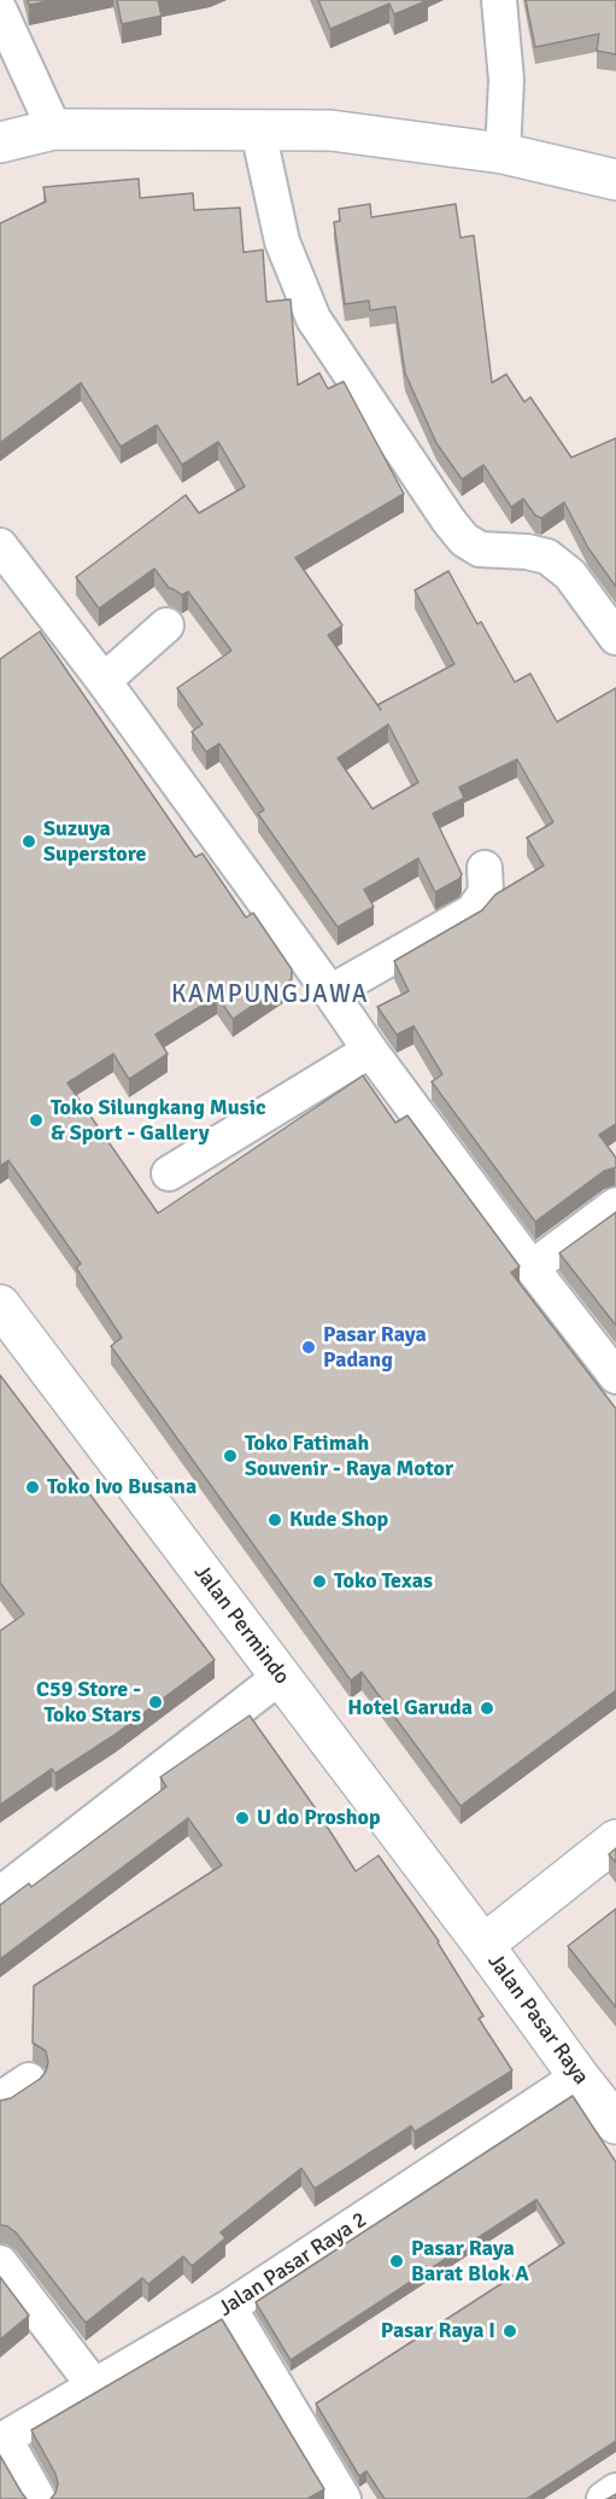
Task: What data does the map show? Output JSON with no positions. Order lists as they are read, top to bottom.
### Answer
{
  "streets": {
    "main road": ["Jalan Permindo", "Jalan Pasar Raya"],
    "street": ["Jalan Pasar Raya 2"]
  },
  "crossings": [
    ["Jalan Permindo", "Jalan Pasar Raya"],
    ["Jalan Pasar Raya", "Jalan Pasar Raya 2"]
  ],
  "districts": ["KAMPUNGJAWA"],
  "places": [
    "Suzuya Superstore",
    "Toko Silungkang Music & Sport - Gallery",
    "Pasar Raya Padang",
    "Toko Fatimah Souvenir - Raya Motor",
    "Toko Ivo Busana",
    "Kude Shop",
    "Toko Texas",
    "C59 Store - Toko Stars",
    "Hotel Garuda",
    "U do Proshop",
    "Pasar Raya Barat Blok A",
    "Pasar Raya I"
  ]
}
